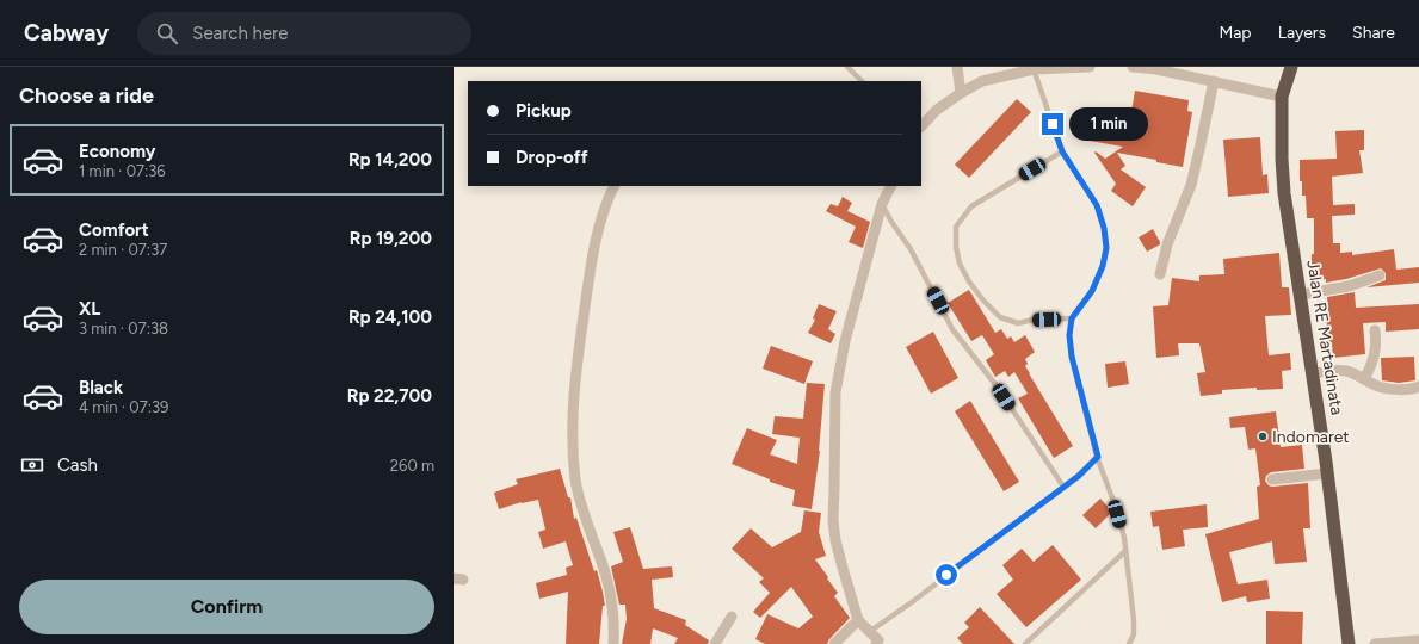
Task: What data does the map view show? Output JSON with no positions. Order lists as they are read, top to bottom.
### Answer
{
  "streets": {
    "highway": ["Jalan RE Martadinata"]
  },
  "places": ["Indomaret"],
  "page": {
    "header": "Cabway",
    "search": "Search here",
    "nav": ["Map", "Layers", "Share"],
    "heading": "Choose a ride",
    "banner": ["Pickup", "Drop-off"],
    "bubble": "1 min",
    "list": [
      {
        "name": "Economy",
        "note": "1 min · 07:36",
        "value": "Rp 14,200"
      },
      {
        "name": "Comfort",
        "note": "2 min · 07:37",
        "value": "Rp 19,200"
      },
      {
        "name": "XL",
        "note": "3 min · 07:38",
        "value": "Rp 24,100"
      },
      {
        "name": "Black",
        "note": "4 min · 07:39",
        "value": "Rp 22,700"
      }
    ],
    "pay": ["Cash", "260 m"],
    "buttons": "Confirm"
  }
}
